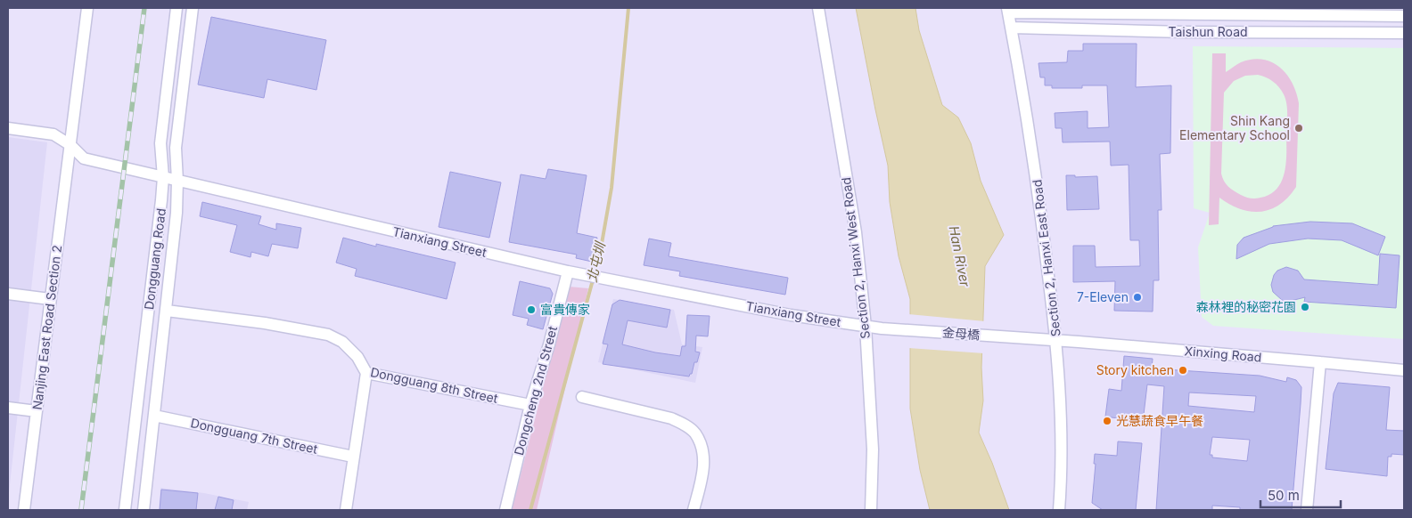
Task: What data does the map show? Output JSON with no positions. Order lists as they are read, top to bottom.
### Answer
{
  "streets": {
    "street": [
      "Taishun Road",
      "Tianxiang Street",
      "Section 2, Hanxi West Road",
      "Section 2, Hanxi East Road",
      "Dongguang Road",
      "Nanjing East Road Section 2",
      "金母橋",
      "Xinxing Road",
      "Dongguang 8th Street",
      "Dongcheng 2nd Street",
      "Dongguang 7th Street"
    ]
  },
  "crossings": [
    ["Taishun Road", "Section 2, Hanxi East Road"],
    ["Tianxiang Street", "Section 2, Hanxi West Road"],
    ["Tianxiang Street", "Dongguang Road"],
    ["Tianxiang Street", "Nanjing East Road Section 2"],
    ["Tianxiang Street", "金母橋"],
    ["Tianxiang Street", "Dongcheng 2nd Street"],
    ["Section 2, Hanxi East Road", "Xinxing Road"],
    ["Dongguang Road", "Dongguang 8th Street"],
    ["Dongguang Road", "Dongguang 7th Street"],
    ["金母橋", "Xinxing Road"],
    ["Dongguang 8th Street", "Dongcheng 2nd Street"]
  ],
  "water": ["Han River", "北屯圳"],
  "places": [
    "Shin Kang Elementary School",
    "7-Eleven",
    "森林裡的秘密花園",
    "富貴傳家",
    "Story kitchen",
    "光慧蔬食早午餐"
  ],
  "scale_bar": "50 m"
}
